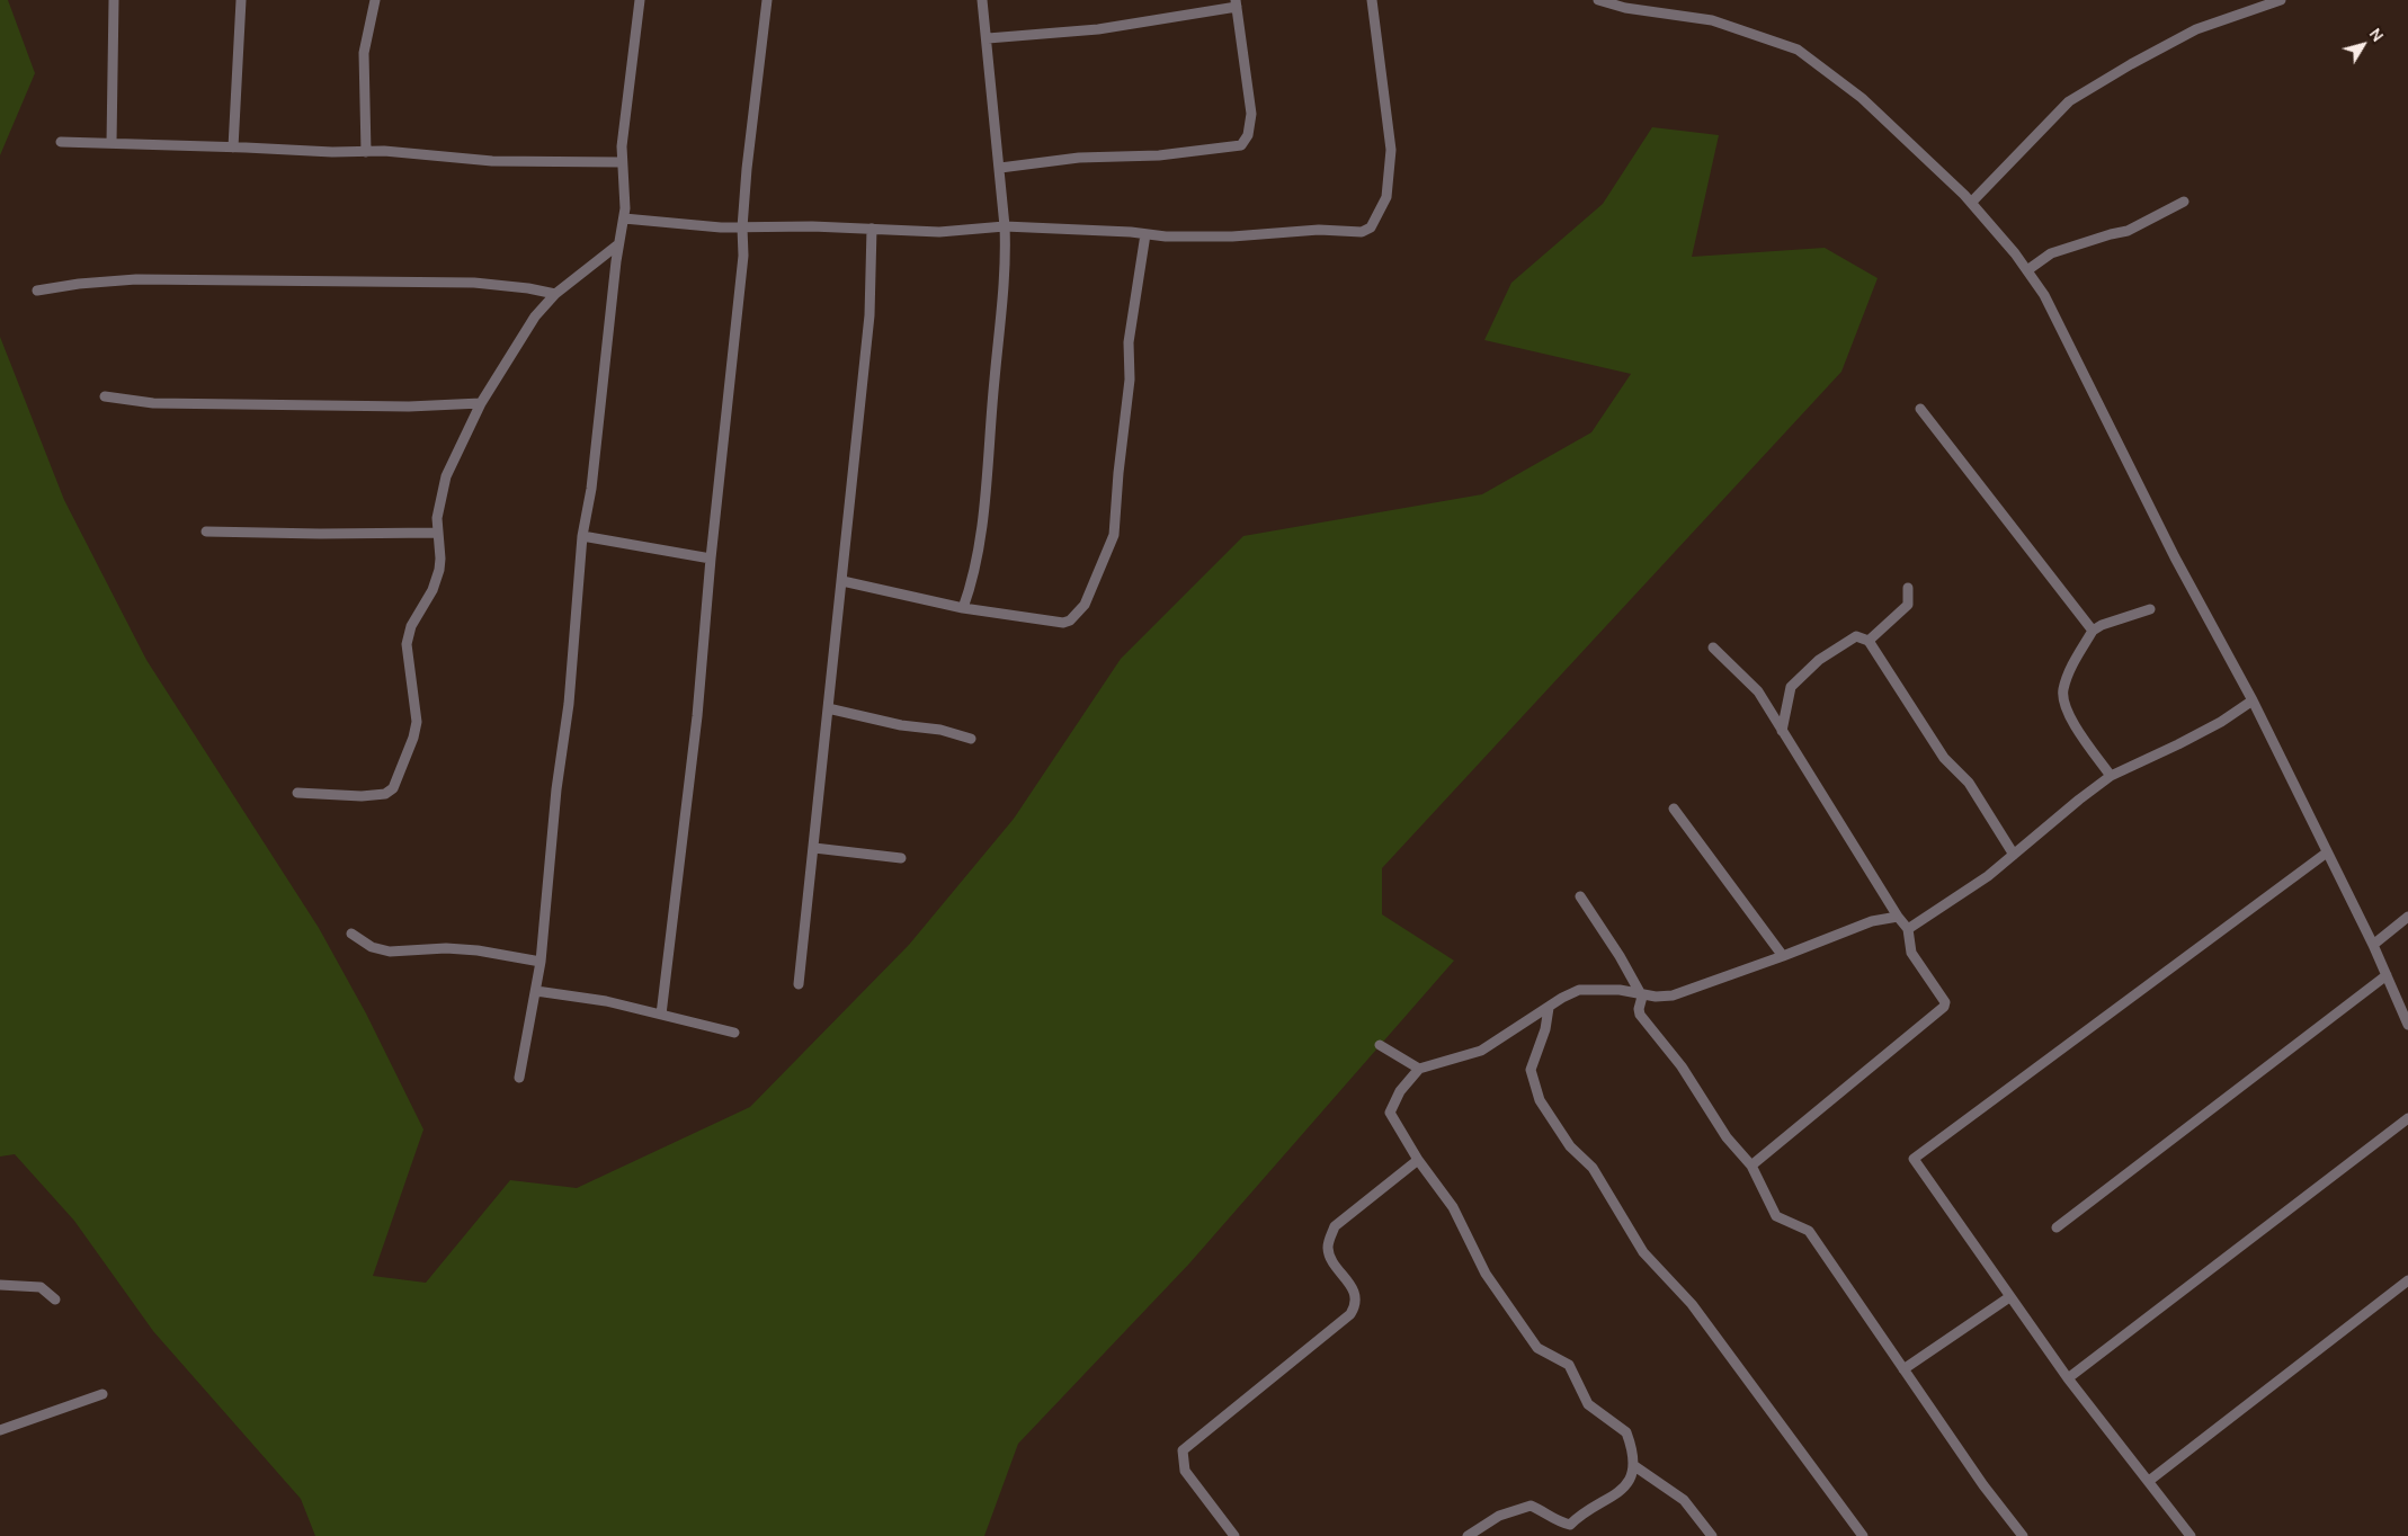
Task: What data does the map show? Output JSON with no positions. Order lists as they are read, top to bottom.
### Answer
{
  "north": "top right"
}
